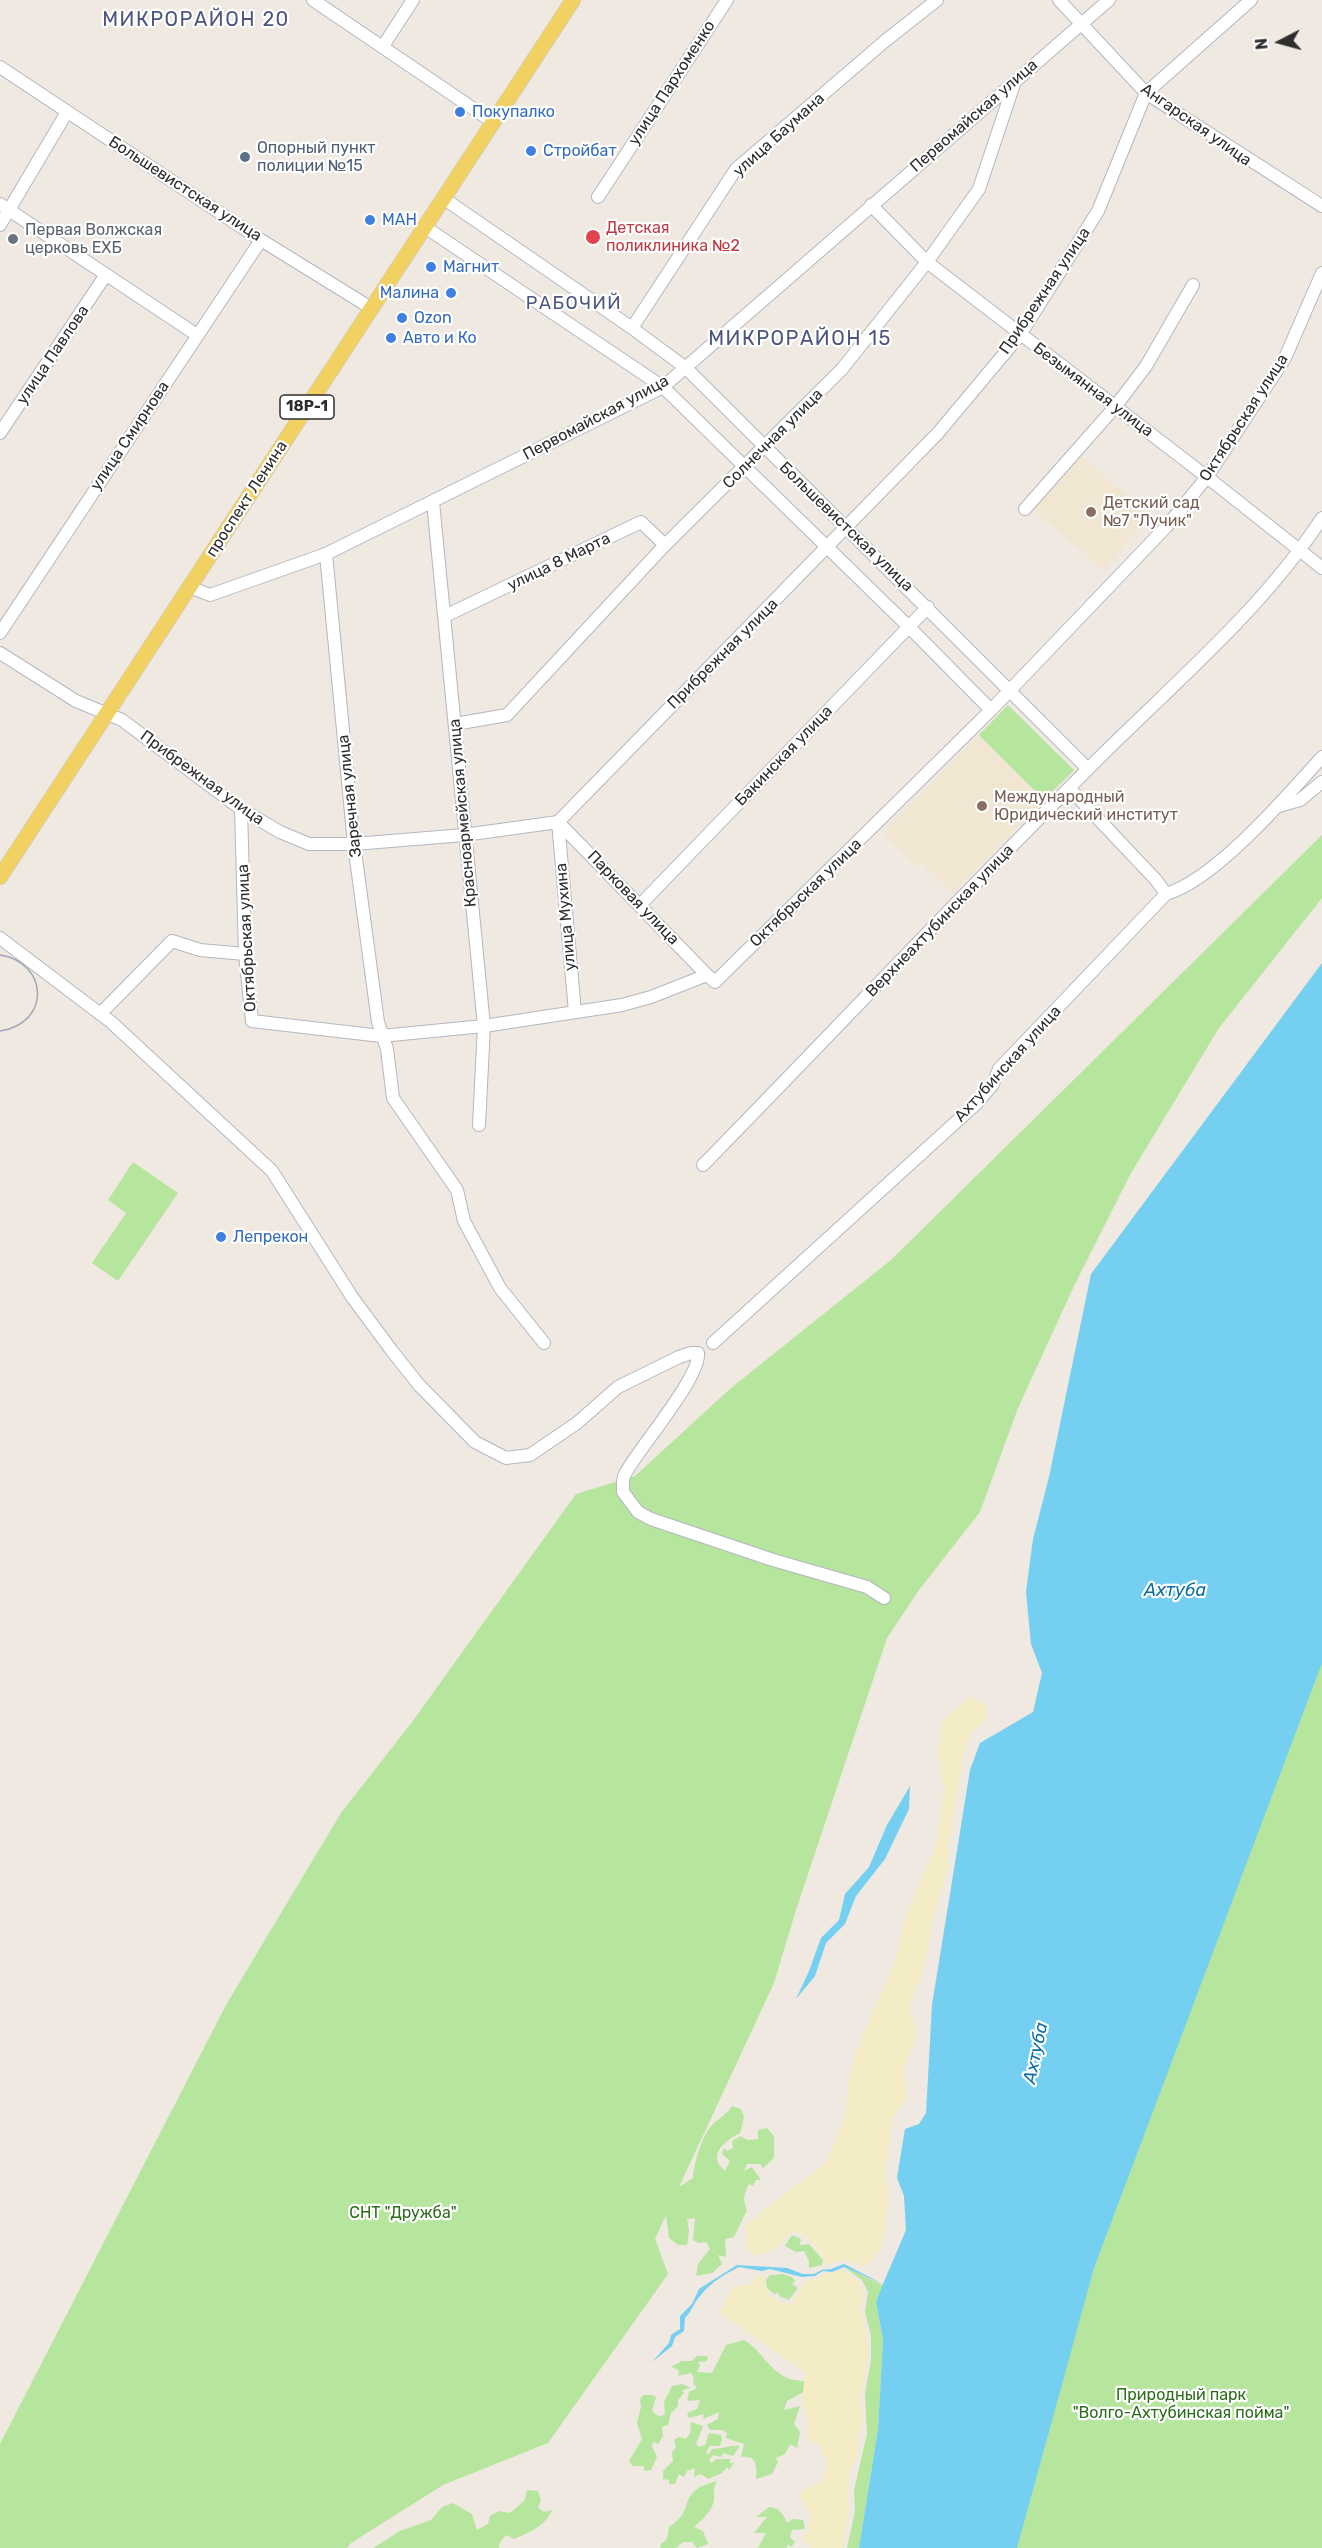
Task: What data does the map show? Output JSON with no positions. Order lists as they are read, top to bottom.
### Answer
{
  "streets": {
    "main road": ["18Р-1", "проспект Ленина"],
    "street": [
      "улица Пархоменко",
      "Первомайская улица",
      "Ангарская улица",
      "улица Баумана",
      "Большевистская улица",
      "Прибрежная улица",
      "улица Павлова",
      "Безымянная улица",
      "Октябрьская улица",
      "улица Смирнова",
      "Солнечная улица",
      "улица 8 Марта",
      "Бакинская улица",
      "Заречная улица",
      "Красноармейская улица",
      "Парковая улица",
      "улица Мухина",
      "Верхнеахтубинская улица",
      "Ахтубинская улица"
    ]
  },
  "crossings": [
    ["Первомайская улица", "Ангарская улица"],
    ["Первомайская улица", "Большевистская улица"],
    ["Первомайская улица", "Безымянная улица"],
    ["Первомайская улица", "Солнечная улица"],
    ["Первомайская улица", "проспект Ленина"],
    ["Первомайская улица", "Заречная улица"],
    ["Первомайская улица", "Красноармейская улица"],
    ["Ангарская улица", "Прибрежная улица"],
    ["улица Баумана", "Большевистская улица"],
    ["Большевистская улица", "Прибрежная улица"],
    ["Большевистская улица", "Октябрьская улица"],
    ["Большевистская улица", "улица Смирнова"],
    ["Большевистская улица", "Солнечная улица"],
    ["Большевистская улица", "проспект Ленина"],
    ["Большевистская улица", "Бакинская улица"],
    ["Большевистская улица", "Верхнеахтубинская улица"],
    ["Прибрежная улица", "Безымянная улица"],
    ["Прибрежная улица", "Октябрьская улица"],
    ["Прибрежная улица", "проспект Ленина"],
    ["Прибрежная улица", "Заречная улица"],
    ["Прибрежная улица", "Красноармейская улица"],
    ["Прибрежная улица", "Парковая улица"],
    ["Прибрежная улица", "улица Мухина"],
    ["Безымянная улица", "Октябрьская улица"],
    ["Безымянная улица", "Солнечная улица"],
    ["Безымянная улица", "Верхнеахтубинская улица"],
    ["Октябрьская улица", "Заречная улица"],
    ["Октябрьская улица", "Красноармейская улица"],
    ["Октябрьская улица", "Парковая улица"],
    ["Октябрьская улица", "улица Мухина"],
    ["Солнечная улица", "улица 8 Марта"],
    ["Солнечная улица", "Красноармейская улица"],
    ["улица 8 Марта", "Красноармейская улица"],
    ["Бакинская улица", "Парковая улица"],
    ["Парковая улица", "улица Мухина"]
  ],
  "districts": ["МИКРОРАЙОН 20", "РАБОЧИЙ", "МИКРОРАЙОН 15"],
  "water": ["Ахтуба"],
  "parks": ["СНТ \"Дружба\"", "Природный парк \"Волго-Ахтубинская пойма\""],
  "places": [
    "Покупалко",
    "Стройбат",
    "Опорный пункт полиции №15",
    "МАН",
    "Детская поликлиника №2",
    "Первая Волжская церковь ЕХБ",
    "Магнит",
    "Малина",
    "Ozon",
    "Авто и Ко",
    "Детский сад №7 \"Лучик\"",
    "Международный Юридический институт",
    "Лепрекон"
  ],
  "north": "left"
}
